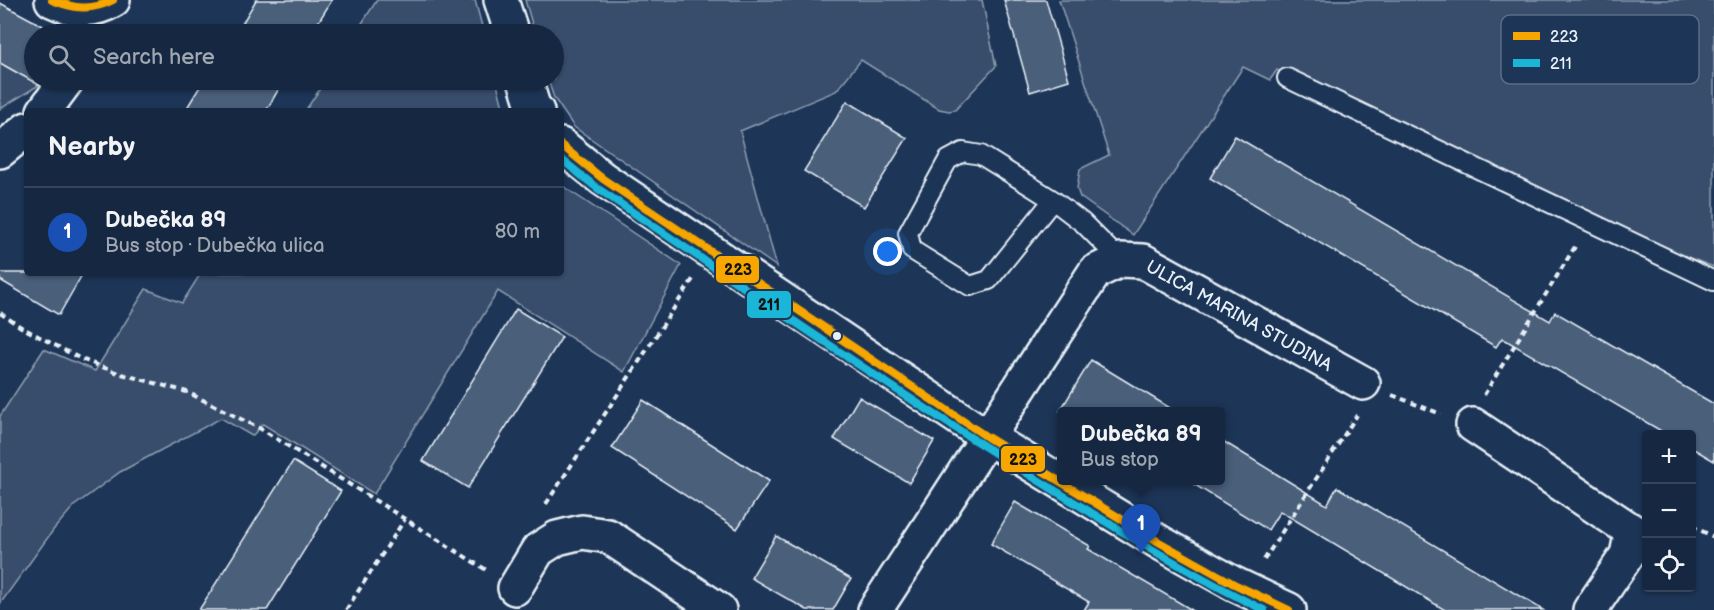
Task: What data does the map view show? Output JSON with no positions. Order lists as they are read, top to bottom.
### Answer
{
  "streets": {
    "street": ["ULICA MARINA STUDINA"]
  },
  "lines": ["transit line 223", "transit line 211"],
  "legend": ["223", "211"],
  "page": {
    "search": "Search here",
    "heading": "Nearby",
    "list": [
      {
        "mark": "1",
        "name": "Dubečka 89",
        "note": "Bus stop · Dubečka ulica",
        "value": "80 m"
      }
    ],
    "popup": ["Dubečka 89", "Bus stop"],
    "map_buttons": ["+", "−"],
    "pins": "1"
  }
}
